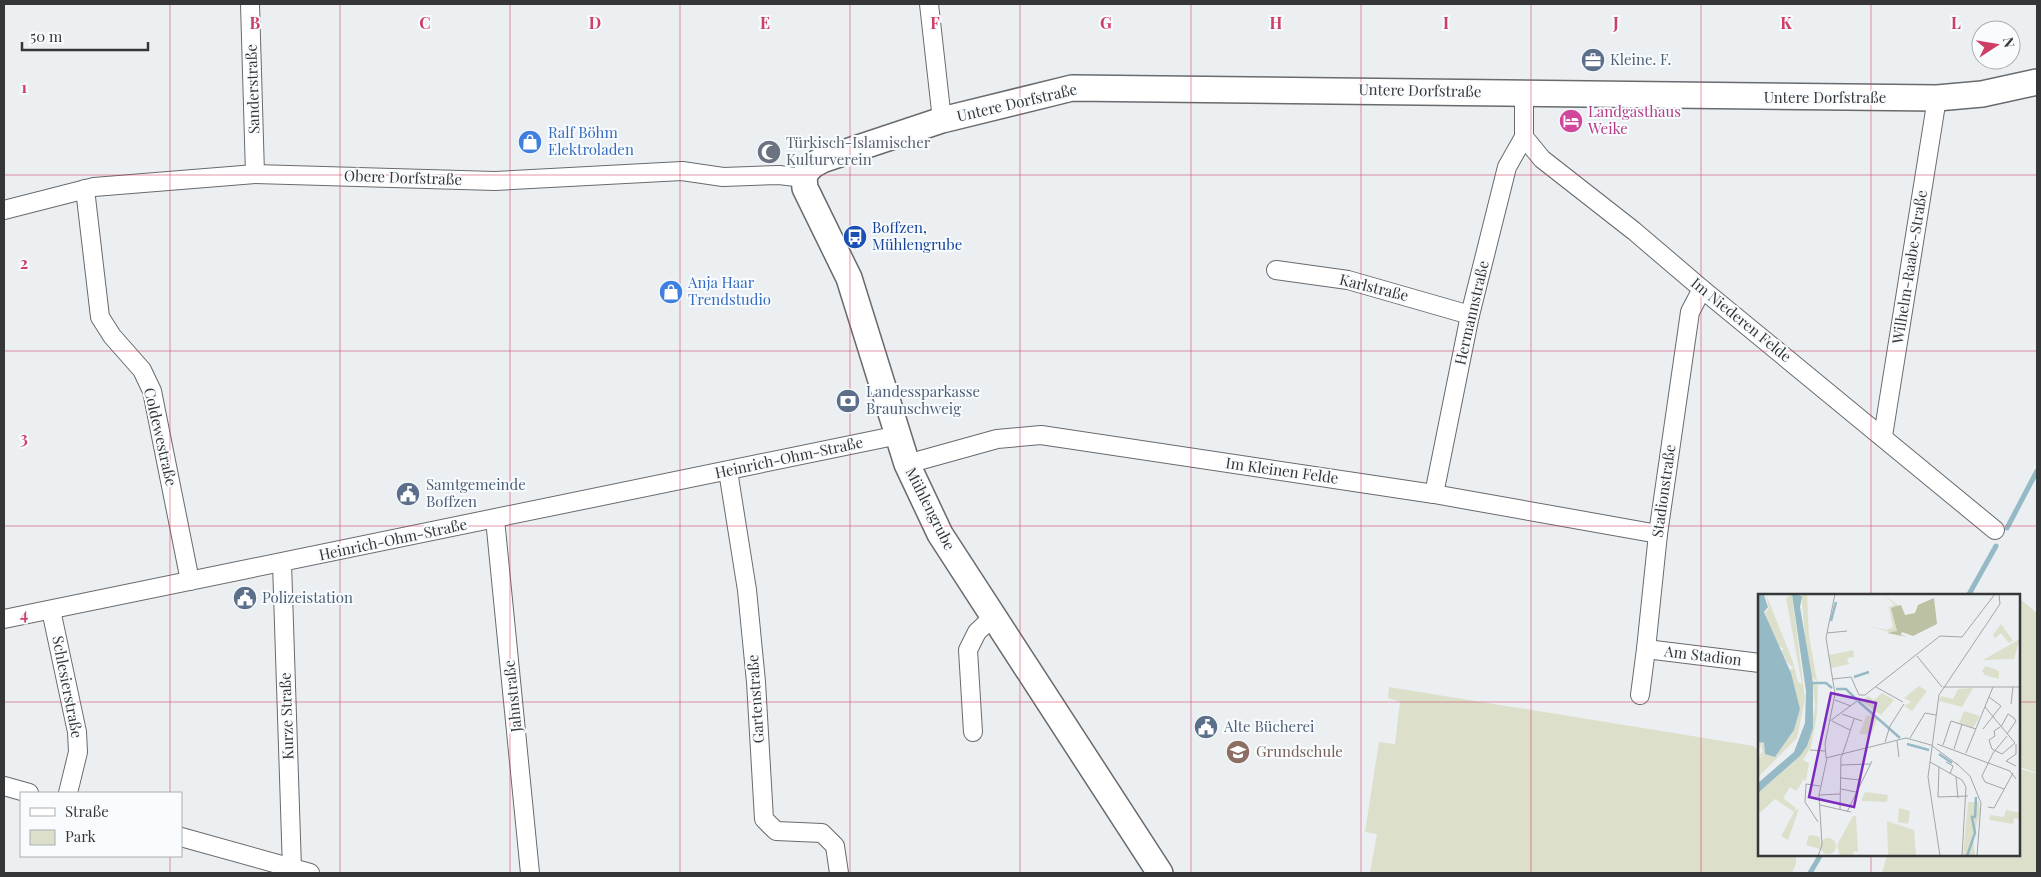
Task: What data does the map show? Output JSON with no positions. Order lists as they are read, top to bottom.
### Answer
{
  "streets": {
    "street": [
      "Sanderstraße",
      "Untere Dorfstraße",
      "Obere Dorfstraße",
      "Wilhelm-Raabe-Straße",
      "Karlstraße",
      "Hermannstraße",
      "Im Niederen Felde",
      "Coldewestraße",
      "Heinrich-Ohm-Straße",
      "Im Kleinen Felde",
      "Stadionstraße",
      "Mühlengrube",
      "Am Stadion",
      "Schlesierstraße",
      "Jahnstraße",
      "Gartenstraße",
      "Kurze Straße"
    ]
  },
  "crossings": [
    ["Sanderstraße", "Obere Dorfstraße"],
    ["Untere Dorfstraße", "Obere Dorfstraße"],
    ["Untere Dorfstraße", "Wilhelm-Raabe-Straße"],
    ["Untere Dorfstraße", "Mühlengrube"],
    ["Obere Dorfstraße", "Coldewestraße"],
    ["Obere Dorfstraße", "Mühlengrube"],
    ["Wilhelm-Raabe-Straße", "Im Niederen Felde"],
    ["Karlstraße", "Hermannstraße"],
    ["Hermannstraße", "Im Niederen Felde"],
    ["Hermannstraße", "Im Kleinen Felde"],
    ["Im Niederen Felde", "Stadionstraße"],
    ["Coldewestraße", "Heinrich-Ohm-Straße"],
    ["Heinrich-Ohm-Straße", "Mühlengrube"],
    ["Heinrich-Ohm-Straße", "Schlesierstraße"],
    ["Heinrich-Ohm-Straße", "Jahnstraße"],
    ["Heinrich-Ohm-Straße", "Gartenstraße"],
    ["Heinrich-Ohm-Straße", "Kurze Straße"],
    ["Im Kleinen Felde", "Stadionstraße"],
    ["Im Kleinen Felde", "Mühlengrube"],
    ["Stadionstraße", "Am Stadion"]
  ],
  "places": {
    "office": ["Kleine. F."],
    "hotel": ["Landgasthaus Weike"],
    "shop": ["Ralf Böhm Elektroladen", "Anja Haar Trendstudio"],
    "mosque": ["Türkisch-Islamischer Kulturverein"],
    "bus stop": ["Boffzen, Mühlengrube"],
    "bank": ["Landessparkasse Braunschweig"],
    "public building": ["Samtgemeinde Boffzen", "Polizeistation", "Alte Bücherei"],
    "school or university": ["Grundschule"]
  },
  "legend": ["Straße", "Park"],
  "scale_bar": "50 m",
  "north": "right",
  "grid": {
    "columns": [
      "B",
      "C",
      "D",
      "E",
      "F",
      "G",
      "H",
      "I",
      "J",
      "K",
      "L"
    ],
    "rows": [
      "1",
      "2",
      "3",
      "4"
    ]
  }
}
